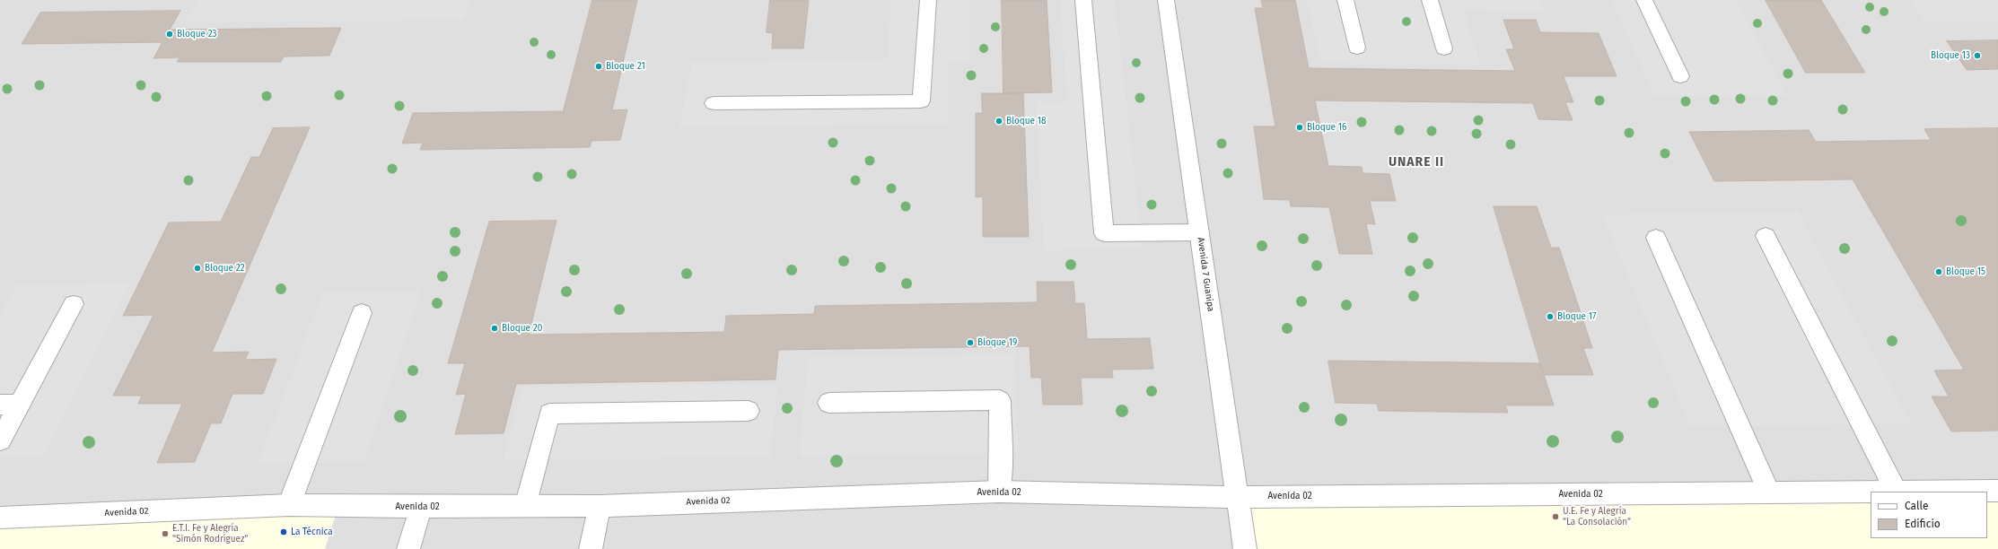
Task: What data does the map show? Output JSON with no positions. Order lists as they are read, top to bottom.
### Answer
{
  "streets": {
    "street": ["Avenida 7 Guanipa", "Avenida 02"]
  },
  "crossings": [
    ["Avenida 7 Guanipa", "Avenida 02"]
  ],
  "districts": ["UNARE II"],
  "places": [
    "Bloque 23",
    "Bloque 13",
    "Bloque 21",
    "Bloque 18",
    "Bloque 16",
    "Bloque 22",
    "Bloque 15",
    "Bloque 17",
    "Bloque 20",
    "Bloque 19",
    "U.E. Fe y Alegría \"La Consolación\"",
    "La Técnica",
    "E.T.I. Fe y Alegría \"Simón Rodríguez\""
  ],
  "legend": ["Calle", "Edificio"]
}
